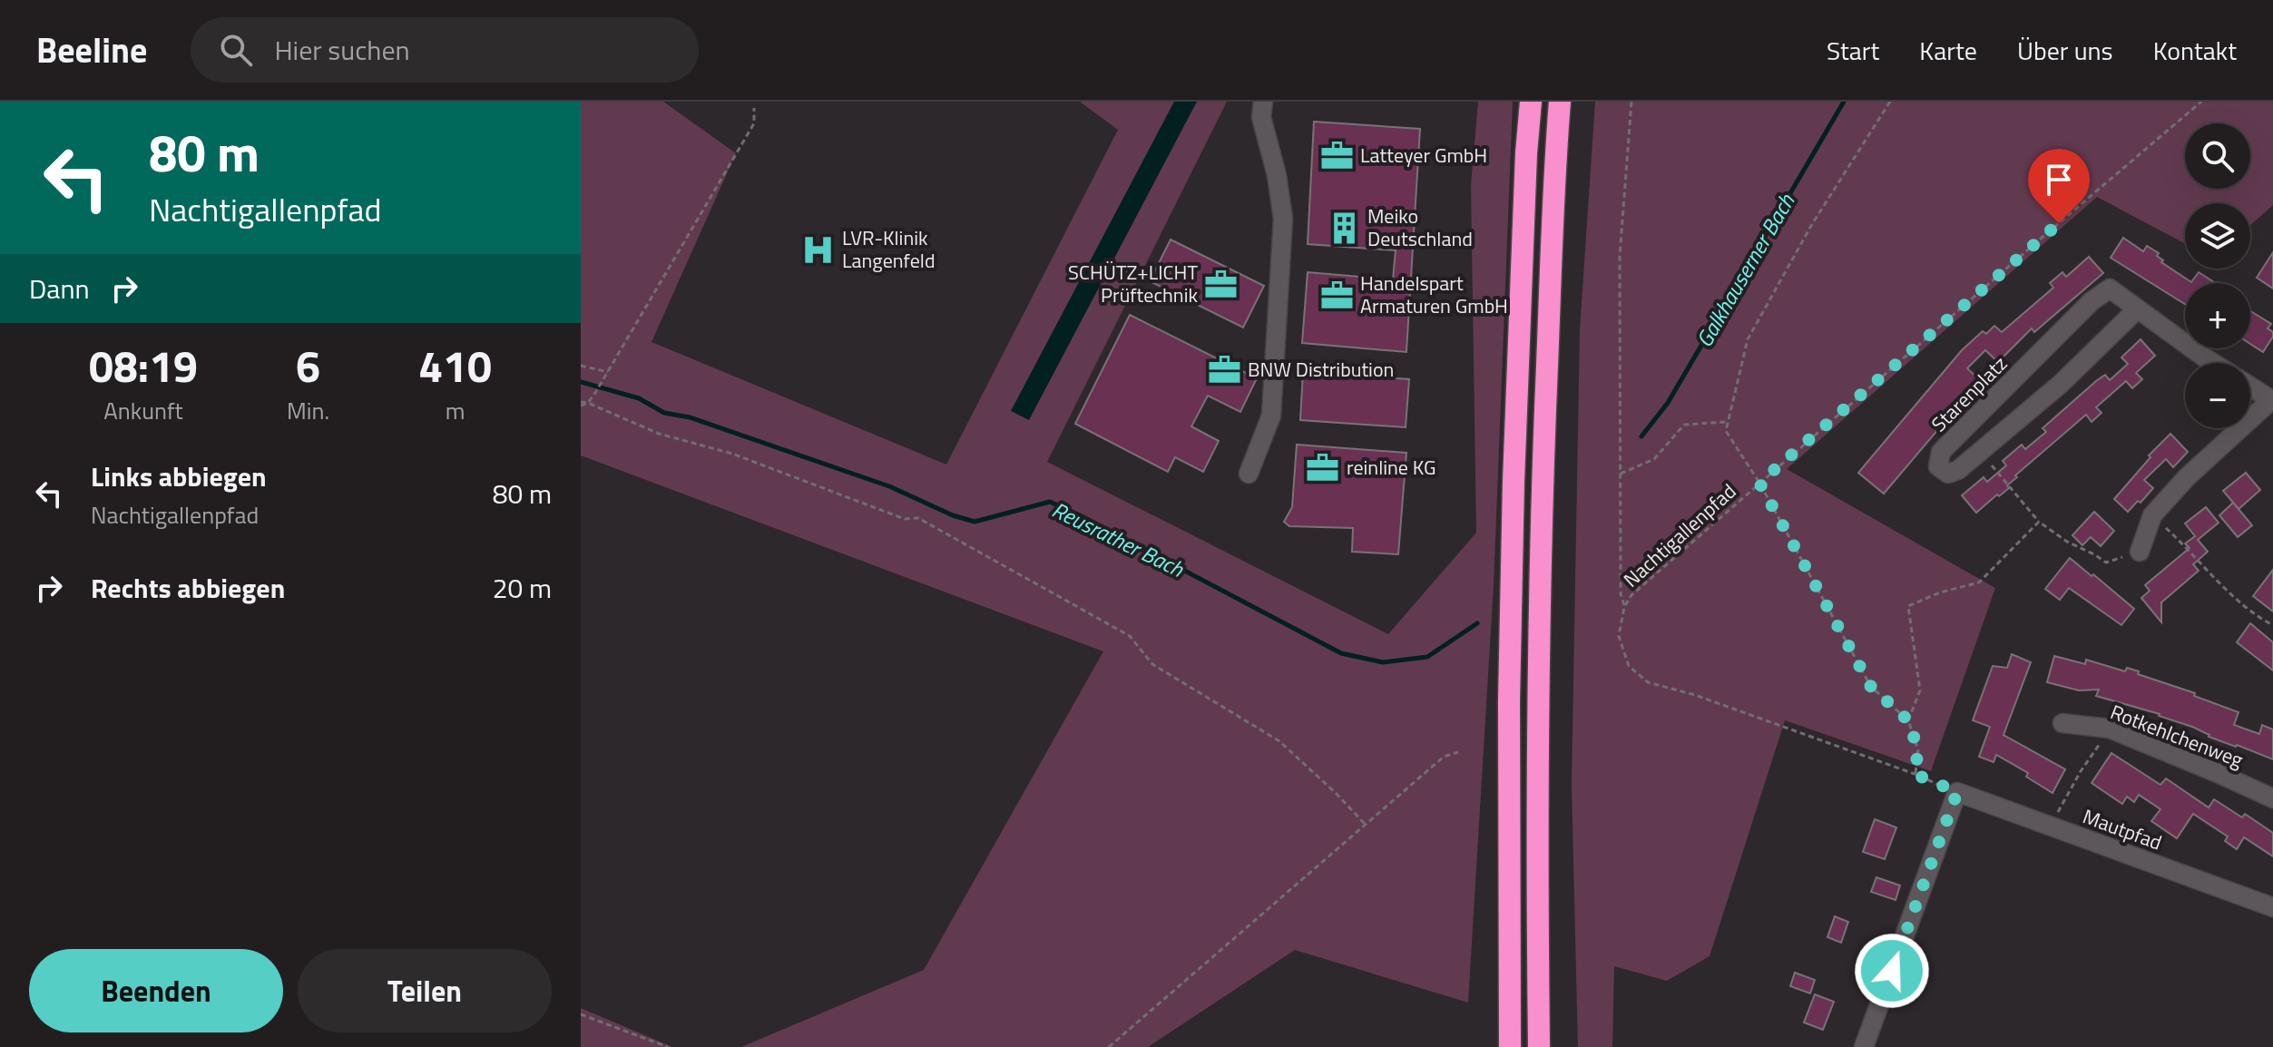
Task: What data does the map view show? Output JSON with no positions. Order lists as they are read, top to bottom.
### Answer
{
  "streets": {
    "street": ["Starenplatz", "Rotkehlchenweg", "Mautpfad"],
    "path": ["Nachtigallenpfad"]
  },
  "crossings": [
    ["Nachtigallenpfad", "Mautpfad"]
  ],
  "water": ["Galkhauserner Bach", "Reusrather Bach"],
  "places": {
    "office": [
      "Latteyer GmbH",
      "SCHÜTZ+LICHT Prüftechnik",
      "Handelspart Armaturen GmbH",
      "BNW Distribution",
      "reinline KG"
    ],
    "building": ["Meiko Deutschland"],
    "hospital": ["LVR-Klinik Langenfeld"]
  },
  "page": {
    "header": "Beeline",
    "search": "Hier suchen",
    "nav": [
      "Start",
      "Karte",
      "Über uns",
      "Kontakt"
    ],
    "turn": ["80 m", "Nachtigallenpfad"],
    "map_buttons": ["+", "−"],
    "then": "Dann",
    "eta": [
      "08:19",
      "Ankunft",
      "6",
      "Min.",
      "410",
      "m"
    ],
    "list": [
      {
        "name": "Links abbiegen",
        "note": "Nachtigallenpfad",
        "value": "80 m"
      },
      {
        "name": "Rechts abbiegen",
        "value": "20 m"
      }
    ],
    "buttons": ["Beenden", "Teilen"]
  }
}
